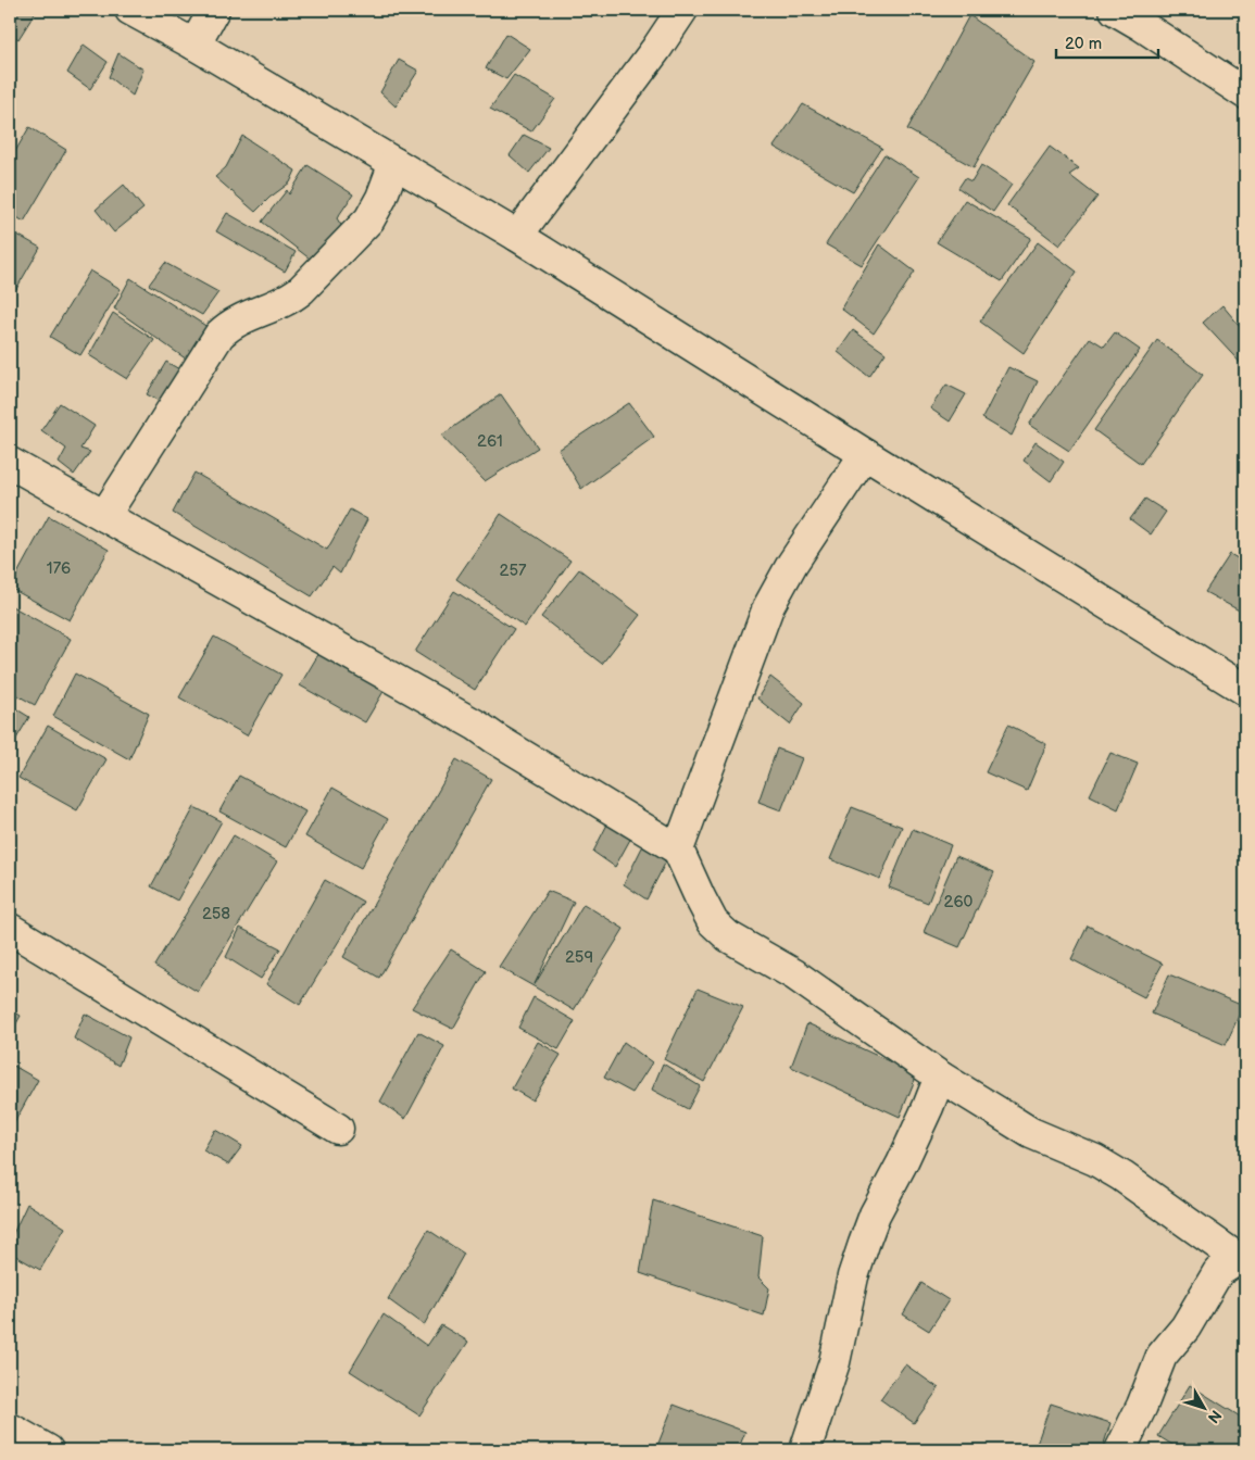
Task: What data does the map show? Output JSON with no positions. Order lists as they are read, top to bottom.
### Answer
{
  "house_numbers": [
    "261",
    "176",
    "257",
    "260",
    "258",
    "259"
  ],
  "scale_bar": "20 m",
  "north": "bottom right"
}
